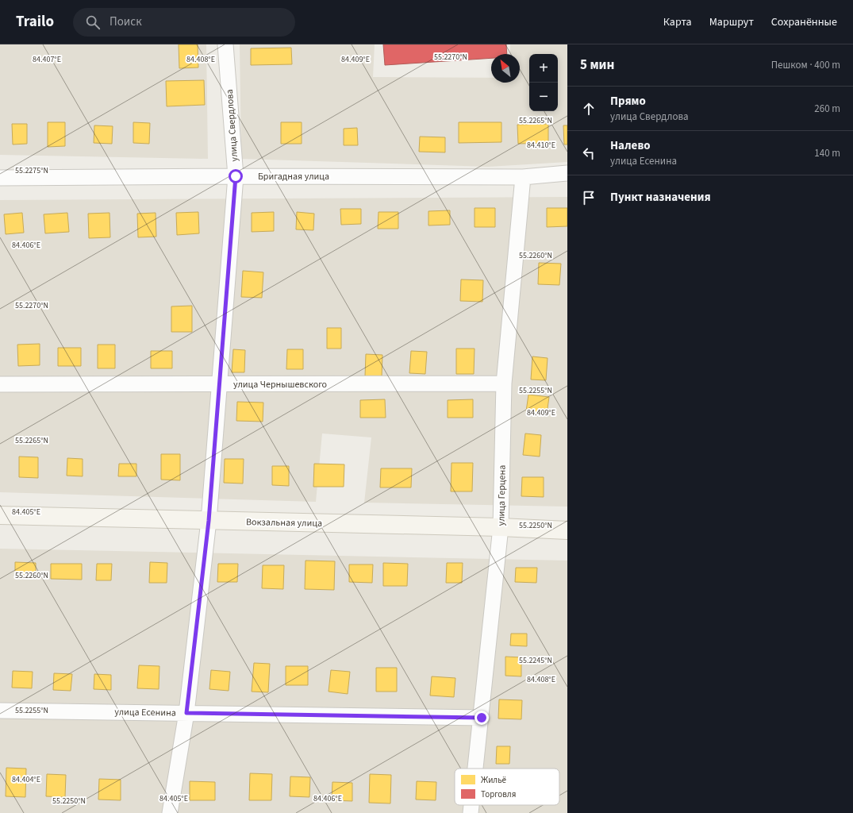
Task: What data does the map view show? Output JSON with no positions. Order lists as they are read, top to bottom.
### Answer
{
  "streets": {
    "main road": ["Вокзальная улица"],
    "street": [
      "улица Свердлова",
      "Бригадная улица",
      "улица Чернышевского",
      "улица Герцена",
      "улица Есенина"
    ]
  },
  "crossings": [
    ["улица Свердлова", "Бригадная улица"],
    ["улица Свердлова", "улица Чернышевского"],
    ["улица Свердлова", "Вокзальная улица"],
    ["улица Свердлова", "улица Есенина"],
    ["Бригадная улица", "улица Герцена"],
    ["улица Чернышевского", "улица Герцена"],
    ["улица Герцена", "Вокзальная улица"],
    ["улица Герцена", "улица Есенина"]
  ],
  "legend": ["Жильё", "Торговля"],
  "north": "top left",
  "page": {
    "header": "Trailo",
    "search": "Поиск",
    "nav": ["Карта", "Маршрут", "Сохранённые"],
    "heading": ["5 мин", "Пешком · 400 m"],
    "map_buttons": ["+", "−"],
    "list": [
      ["Прямо", "улица Свердлова", "260 m"],
      ["Налево", "улица Есенина", "140 m"],
      "Пункт назначения"
    ]
  },
  "coordinates": [
    "55.2270°N",
    "84.407°E",
    "84.408°E",
    "84.409°E",
    "55.2265°N",
    "84.410°E",
    "55.2275°N",
    "84.406°E",
    "55.2260°N",
    "55.2255°N",
    "84.405°E",
    "55.2250°N",
    "55.2245°N",
    "84.404°E"
  ]
}
